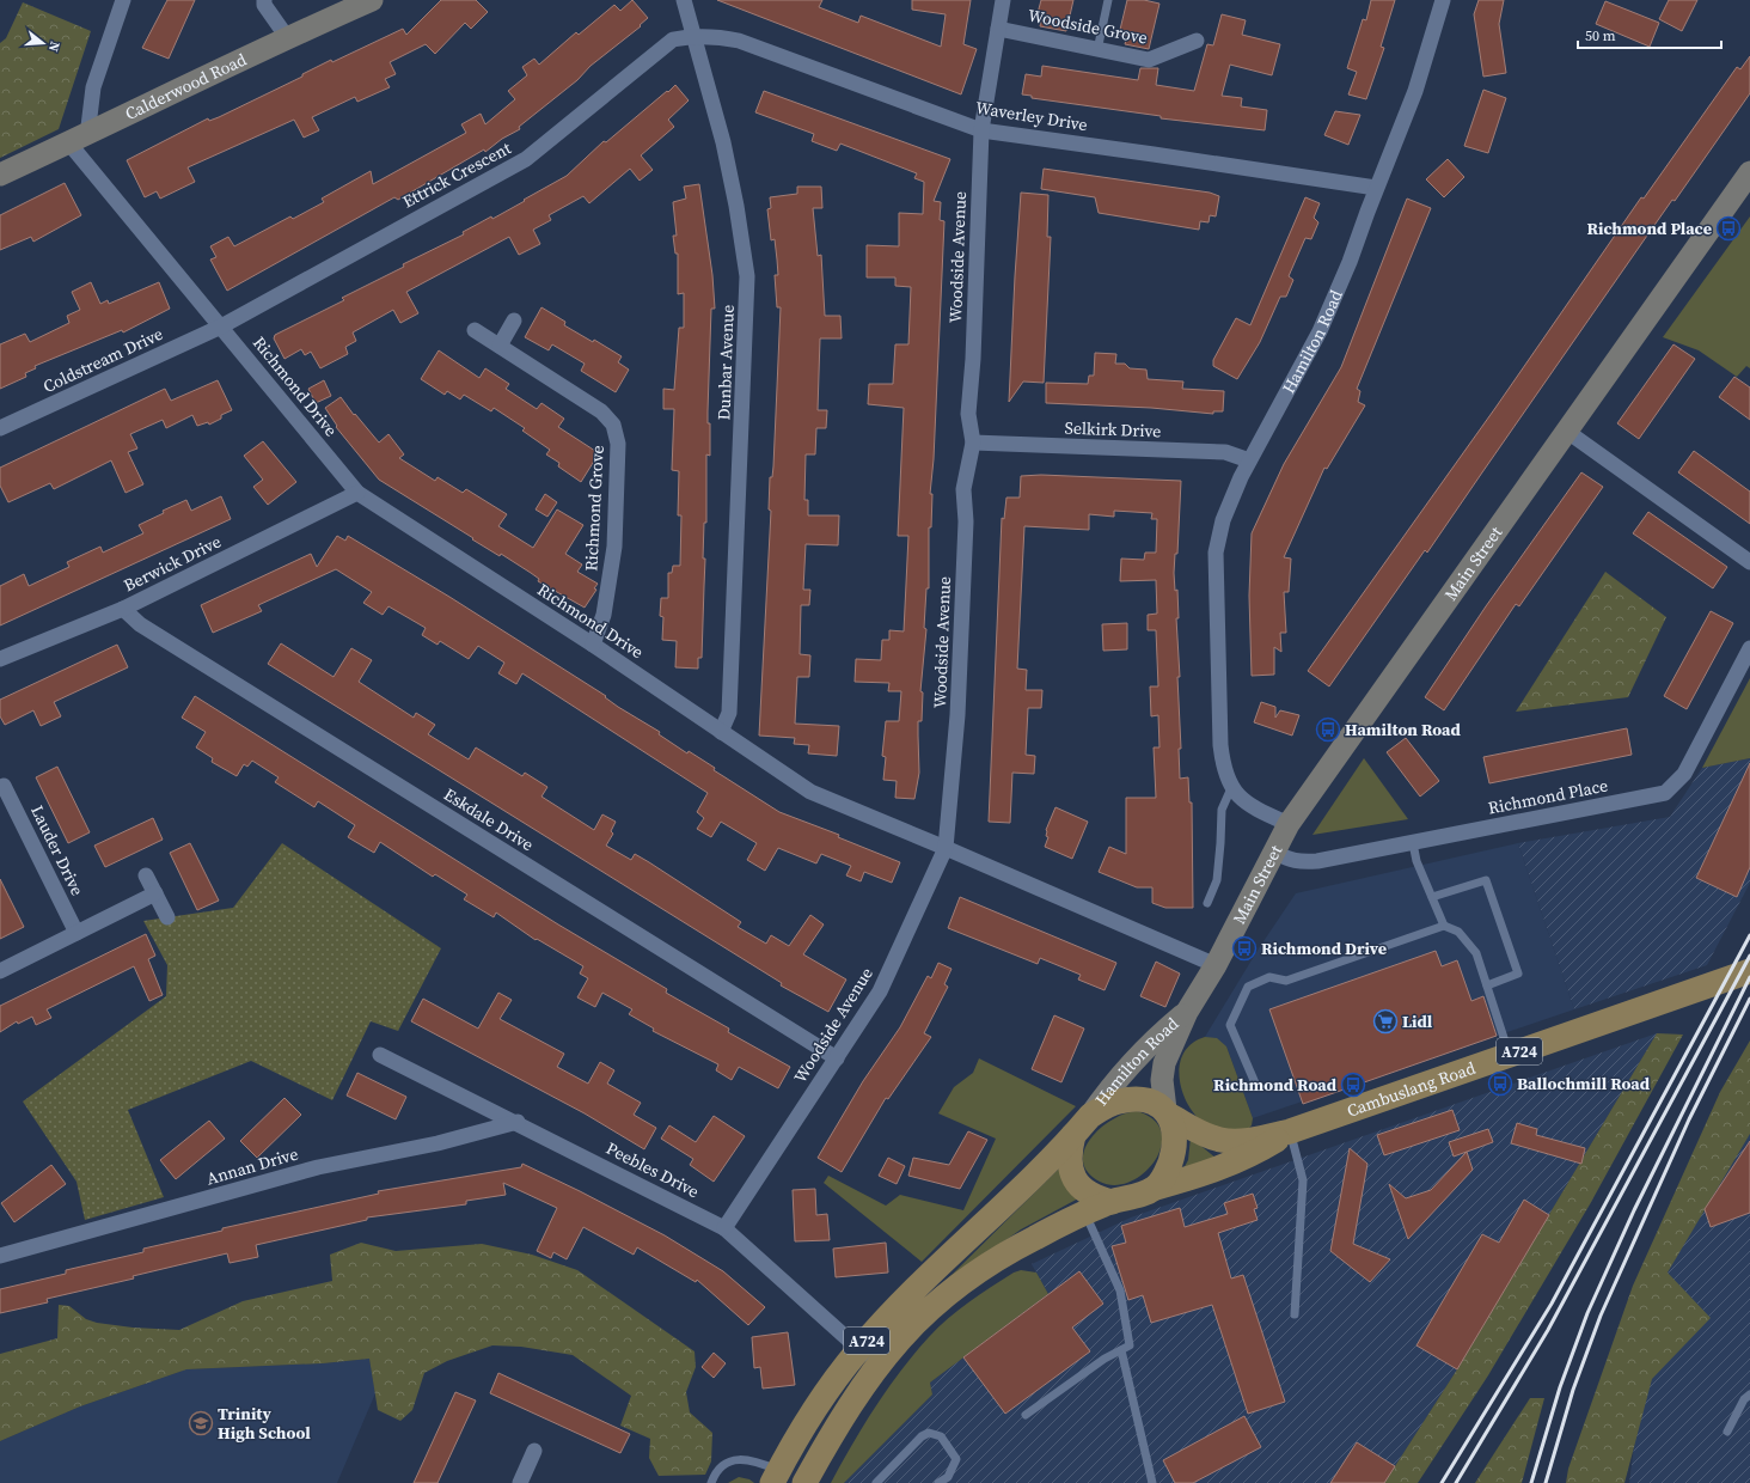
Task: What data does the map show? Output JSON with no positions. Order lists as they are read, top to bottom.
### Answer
{
  "streets": {
    "main road": [
      "Calderwood Road",
      "Hamilton Road",
      "Main Street",
      "A724",
      "Cambuslang Road"
    ],
    "street": [
      "Woodside Grove",
      "Waverley Drive",
      "Ettrick Crescent",
      "Woodside Avenue",
      "Coldstream Drive",
      "Dunbar Avenue",
      "Richmond Drive",
      "Selkirk Drive",
      "Richmond Grove",
      "Berwick Drive",
      "Richmond Place",
      "Eskdale Drive",
      "Lauder Drive",
      "Annan Drive",
      "Peebles Drive"
    ]
  },
  "crossings": [
    ["Woodside Grove", "Woodside Avenue"],
    ["Calderwood Road", "Richmond Drive"],
    ["Waverley Drive", "Ettrick Crescent"],
    ["Waverley Drive", "Woodside Avenue"],
    ["Waverley Drive", "Hamilton Road"],
    ["Waverley Drive", "Dunbar Avenue"],
    ["Ettrick Crescent", "Coldstream Drive"],
    ["Ettrick Crescent", "Dunbar Avenue"],
    ["Ettrick Crescent", "Richmond Drive"],
    ["Woodside Avenue", "Richmond Drive"],
    ["Woodside Avenue", "Selkirk Drive"],
    ["Woodside Avenue", "Eskdale Drive"],
    ["Woodside Avenue", "Peebles Drive"],
    ["Hamilton Road", "Richmond Drive"],
    ["Hamilton Road", "Selkirk Drive"],
    ["Hamilton Road", "Main Street"],
    ["Hamilton Road", "A724"],
    ["Coldstream Drive", "Richmond Drive"],
    ["Dunbar Avenue", "Richmond Drive"],
    ["Richmond Drive", "Richmond Grove"],
    ["Richmond Drive", "Main Street"],
    ["Richmond Drive", "Berwick Drive"],
    ["Main Street", "Richmond Place"],
    ["Berwick Drive", "Eskdale Drive"],
    ["A724", "Cambuslang Road"],
    ["A724", "Peebles Drive"],
    ["Annan Drive", "Peebles Drive"]
  ],
  "places": {
    "bus stop": [
      "Richmond Place",
      "Hamilton Road",
      "Richmond Drive",
      "Ballochmill Road",
      "Richmond Road"
    ],
    "supermarket": ["Lidl"],
    "school or university": ["Trinity High School"]
  },
  "scale_bar": "50 m",
  "north": "right"
}
